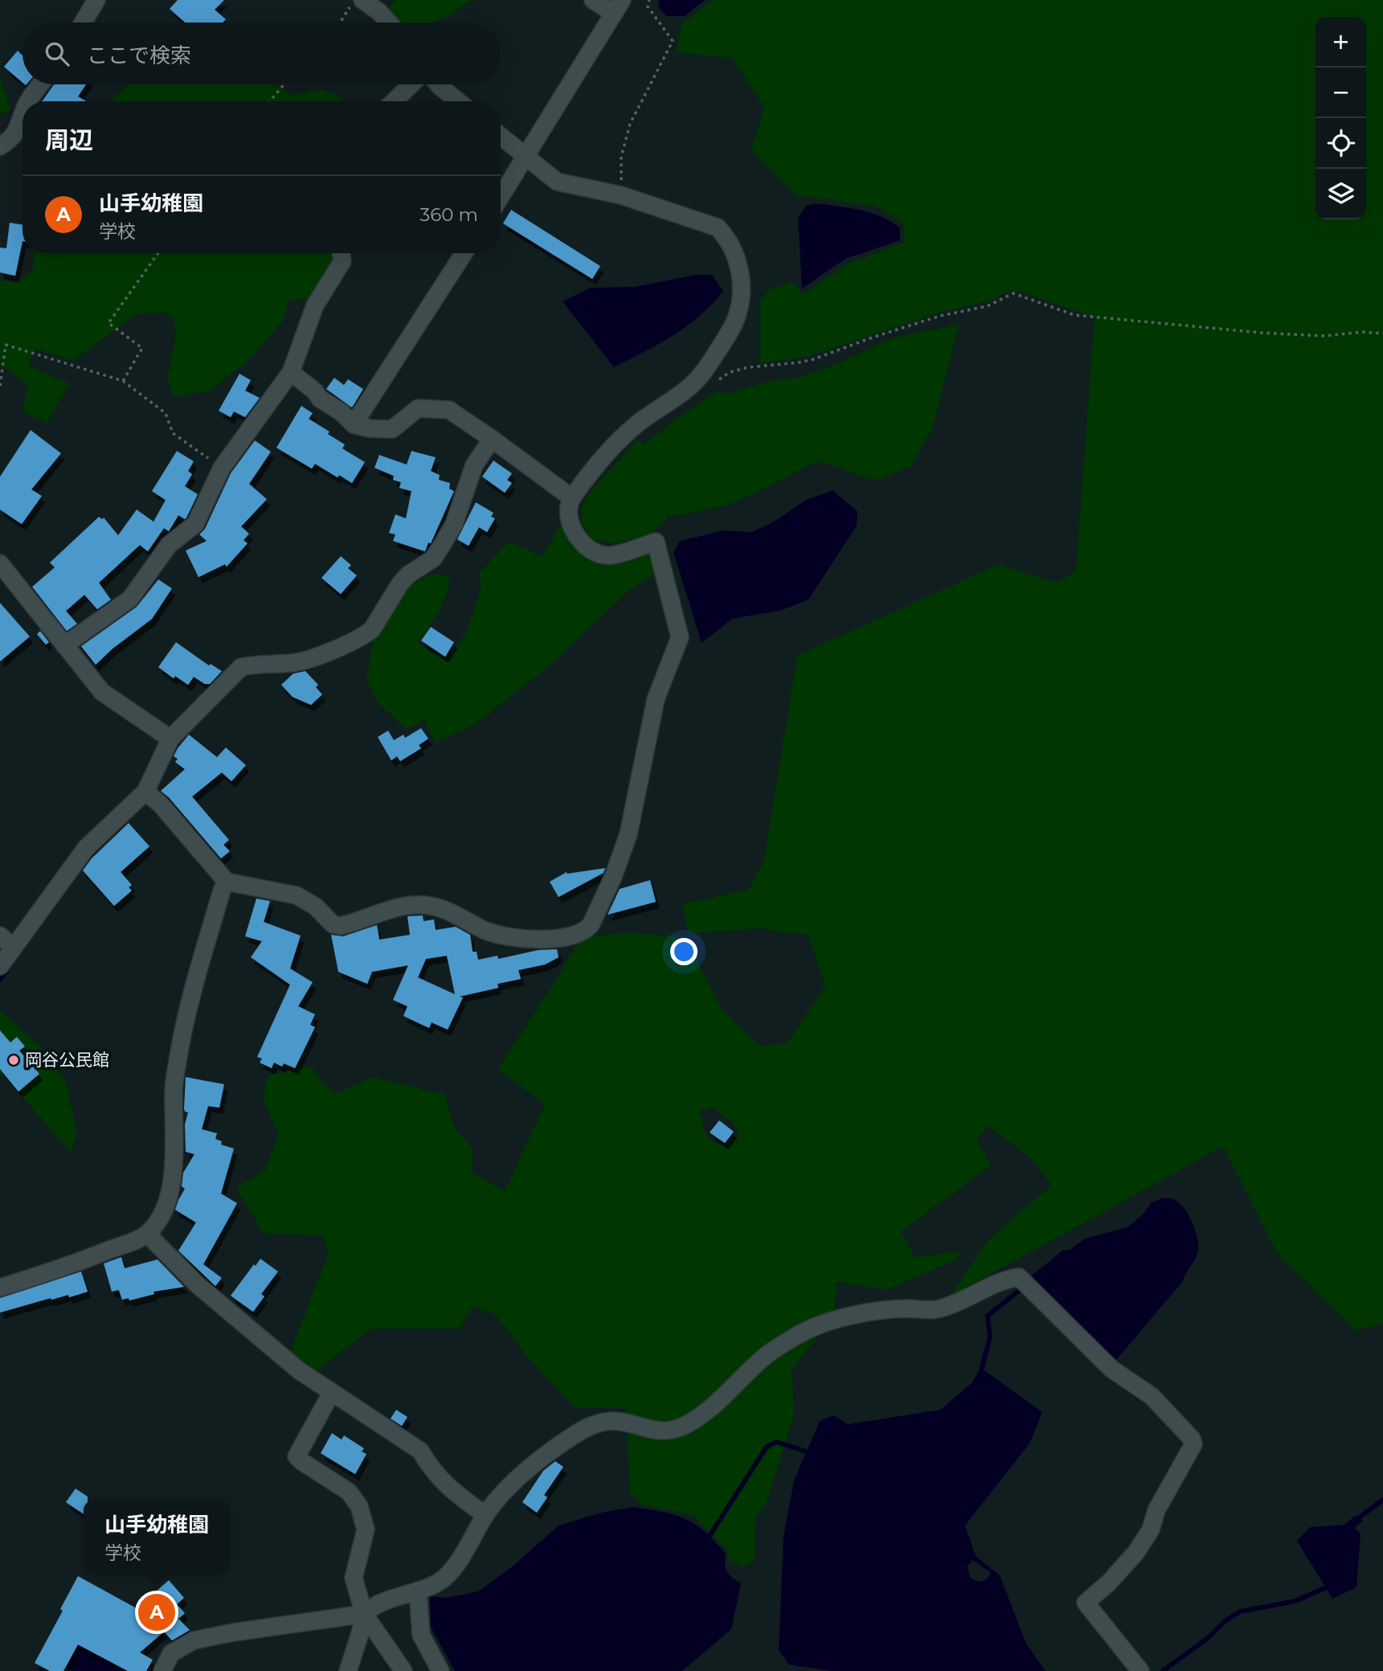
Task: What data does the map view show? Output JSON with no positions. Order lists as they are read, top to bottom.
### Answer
{
  "places": ["岡谷公民館"],
  "page": {
    "map_buttons": ["+", "−"],
    "search": "ここで検索",
    "heading": "周辺",
    "list": [
      {
        "mark": "A",
        "name": "山手幼稚園",
        "note": "学校",
        "value": "360 m"
      }
    ],
    "popup": ["山手幼稚園", "学校"],
    "pins": "A"
  }
}
